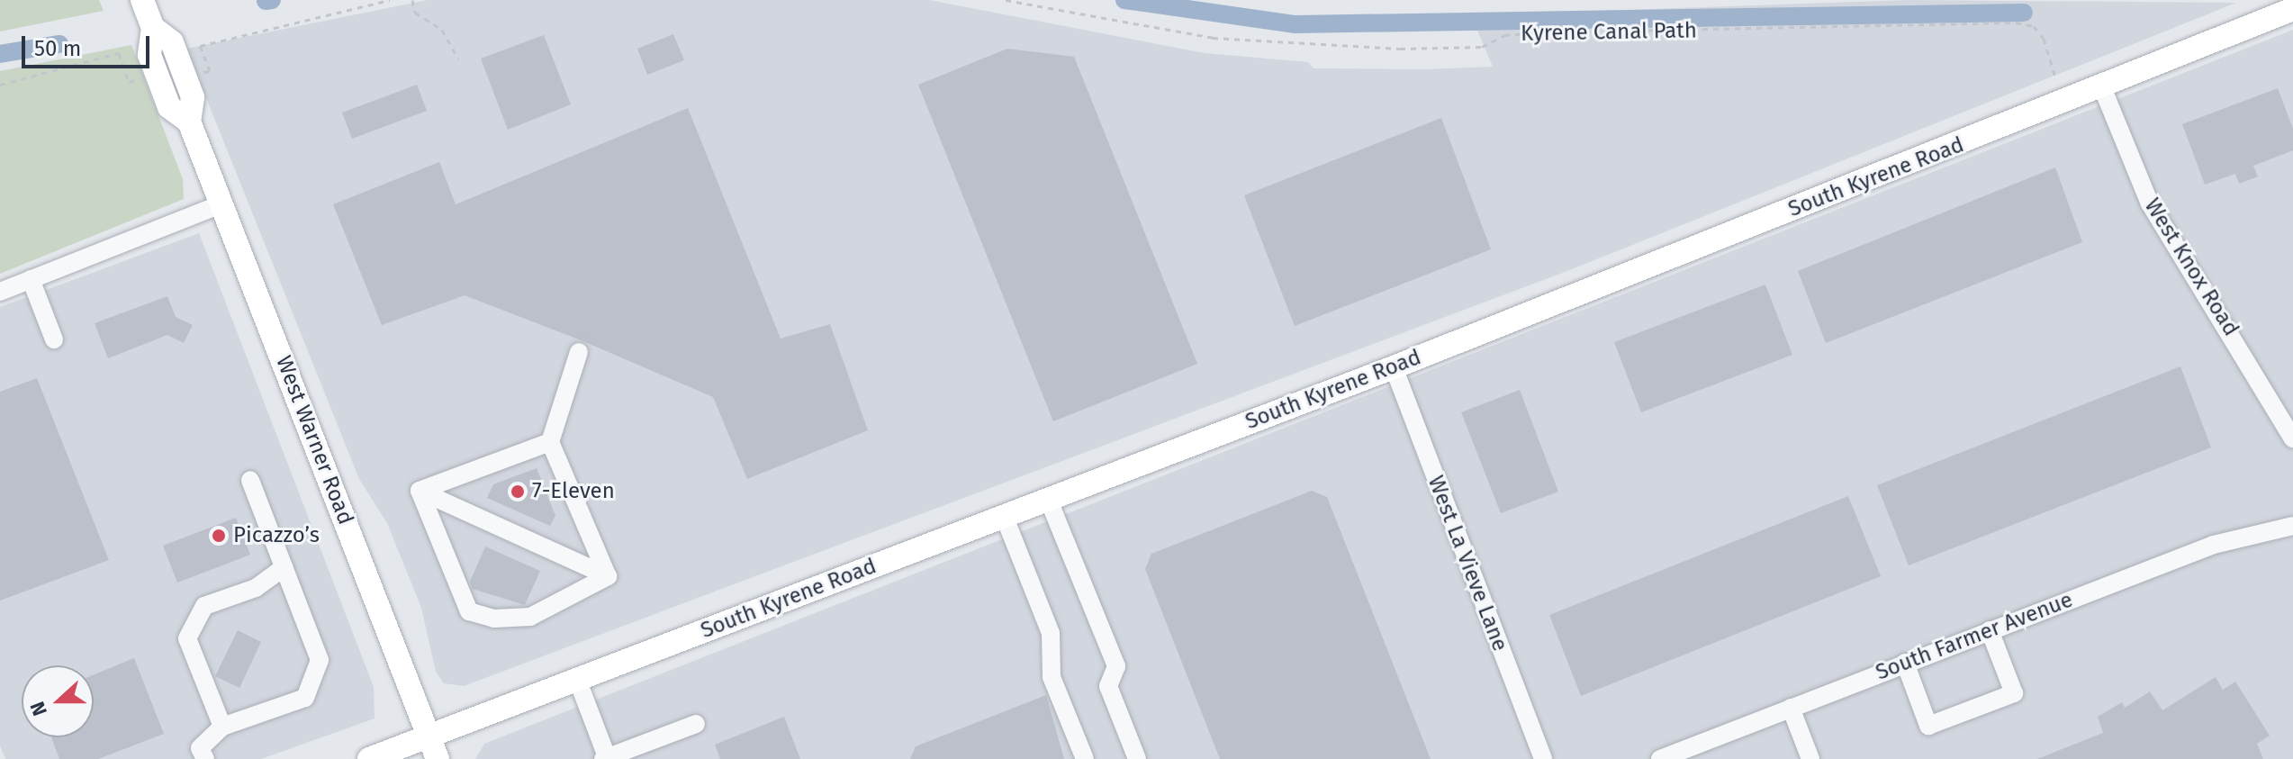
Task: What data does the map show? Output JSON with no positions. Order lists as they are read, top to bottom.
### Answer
{
  "streets": {
    "main road": ["South Kyrene Road", "West Warner Road"],
    "street": ["West Knox Road", "West La Vieve Lane", "South Farmer Avenue"],
    "path": ["Kyrene Canal Path"]
  },
  "crossings": [
    ["South Kyrene Road", "West Knox Road"],
    ["South Kyrene Road", "West Warner Road"],
    ["South Kyrene Road", "West La Vieve Lane"]
  ],
  "places": ["7-Eleven", "Picazzo’s"],
  "scale_bar": "50 m",
  "north": "left"
}
